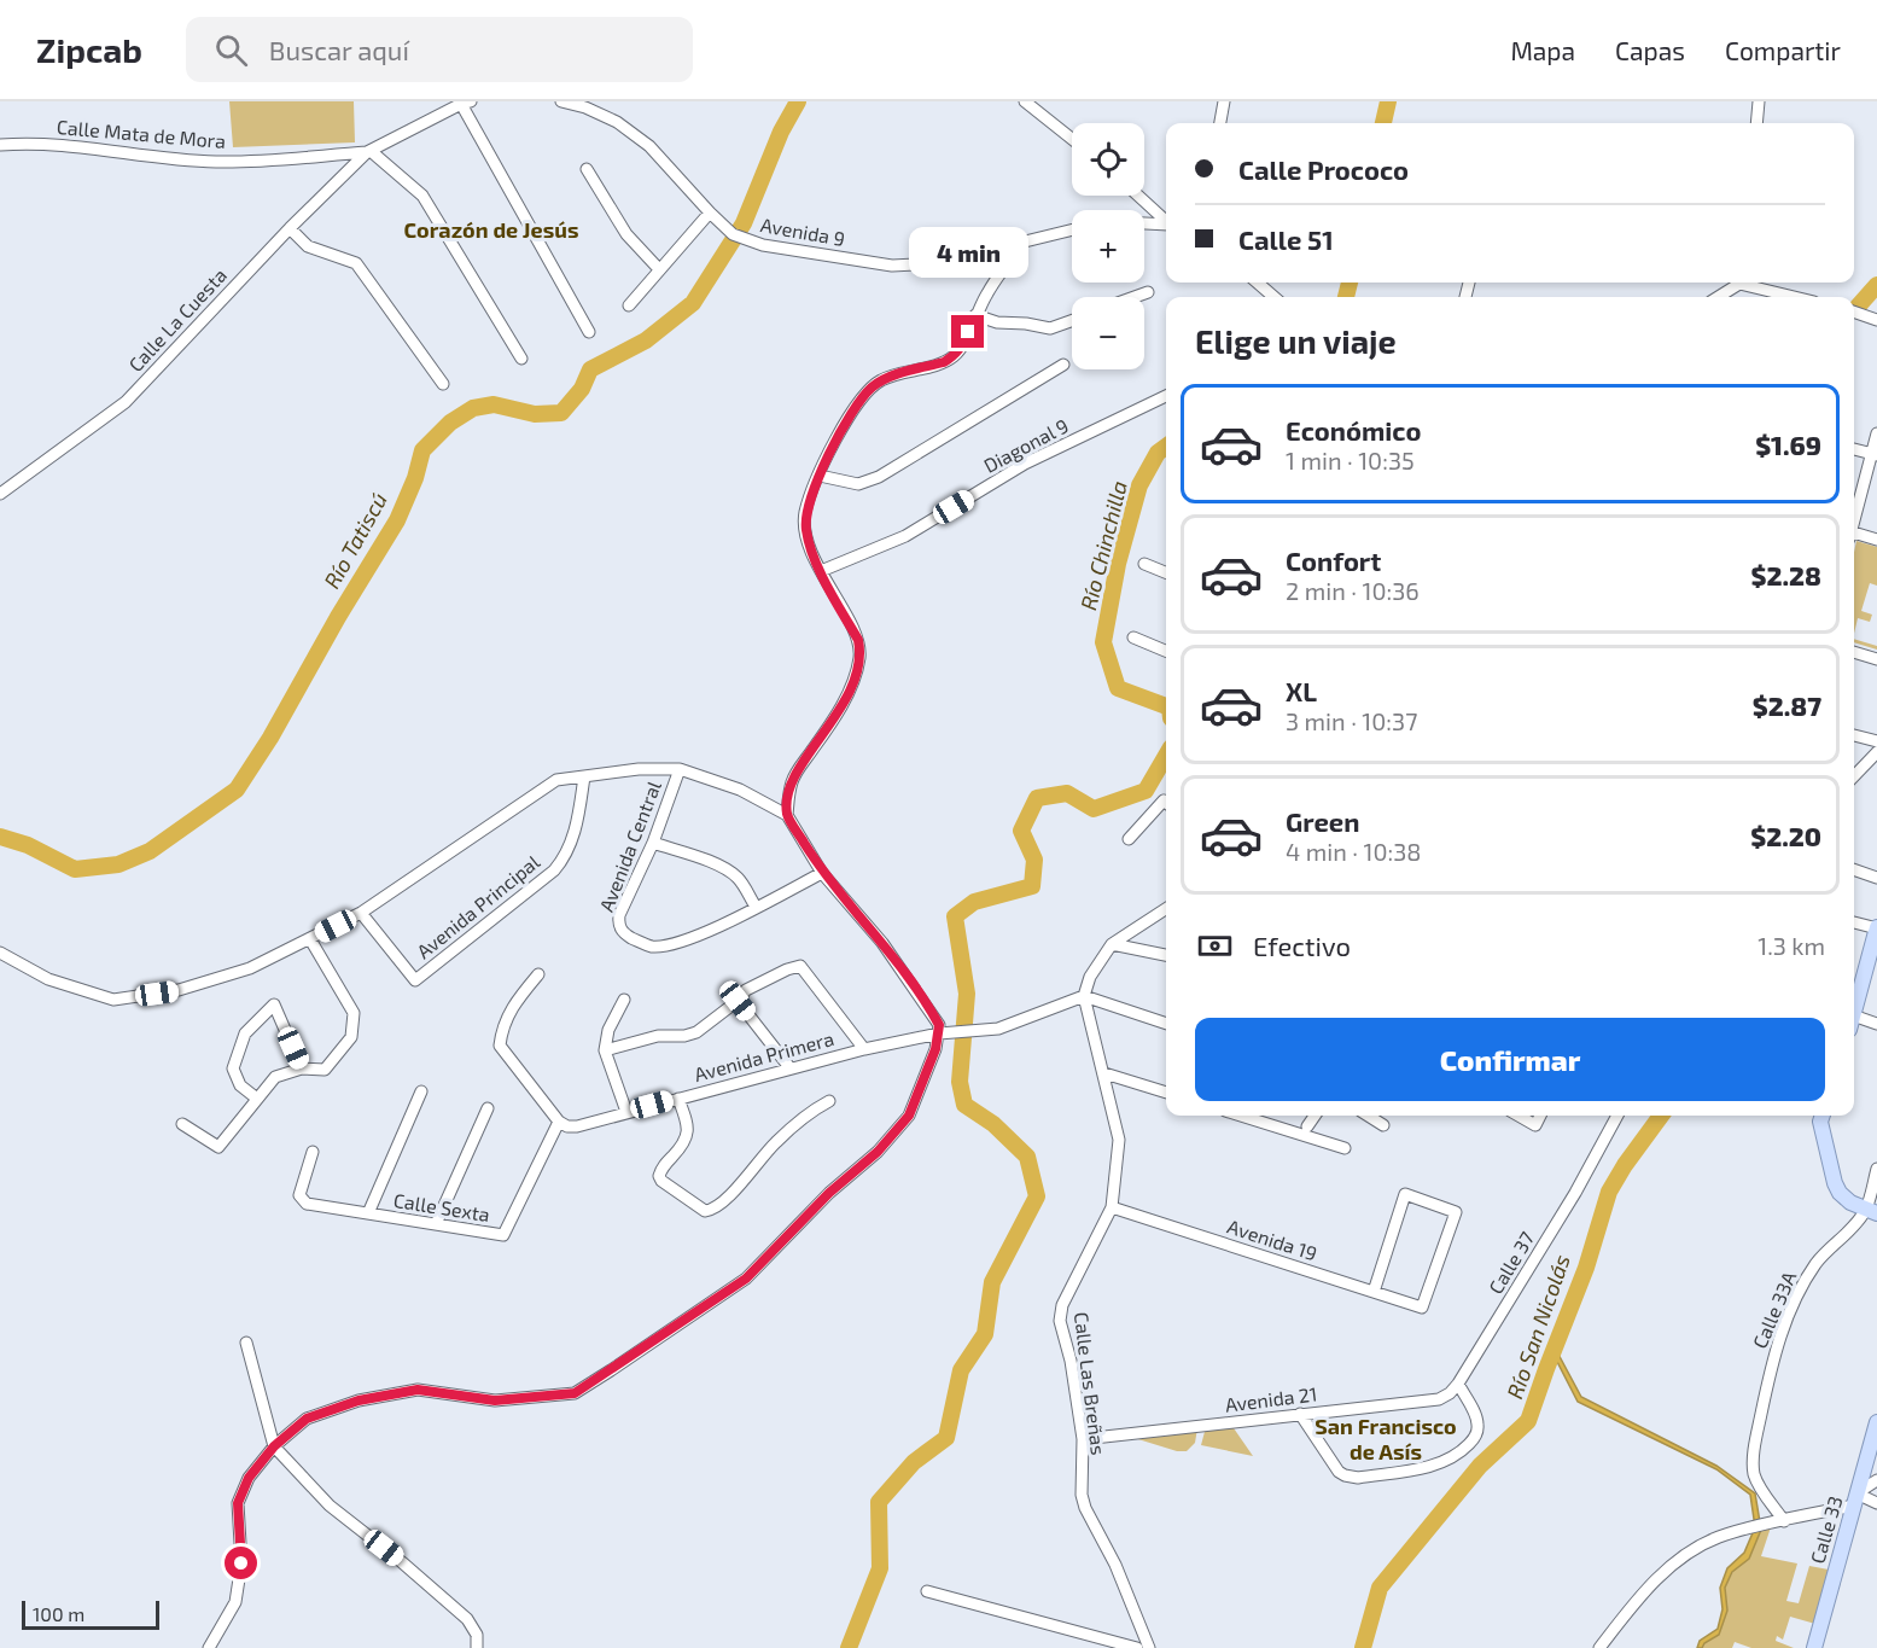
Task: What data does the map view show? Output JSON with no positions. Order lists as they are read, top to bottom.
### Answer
{
  "streets": {
    "main road": ["Calle 33"],
    "street": [
      "Calle Mata de Mora",
      "Avenida 9",
      "Calle La Cuesta",
      "Diagonal 9",
      "Avenida Central",
      "Avenida Principal",
      "Avenida Primera",
      "Calle Sexta",
      "Avenida 19",
      "Calle 37",
      "Calle 33A",
      "Calle Las Breñas",
      "Avenida 21"
    ]
  },
  "crossings": [
    ["Calle Mata de Mora", "Calle La Cuesta"],
    ["Avenida Primera", "Calle Sexta"],
    ["Avenida Primera", "Calle Las Breñas"],
    ["Avenida 19", "Calle Las Breñas"],
    ["Calle 37", "Avenida 21"],
    ["Calle Las Breñas", "Avenida 21"]
  ],
  "districts": ["Corazón de Jesús", "San Francisco de Asís"],
  "water": ["Río Tatiscú", "Río Chinchilla", "Río San Nicolás"],
  "scale_bar": "100 m",
  "page": {
    "header": "Zipcab",
    "search": "Buscar aquí",
    "nav": ["Mapa", "Capas", "Compartir"],
    "map_buttons": ["+", "−"],
    "banner": ["Calle Prococo", "Calle 51"],
    "bubble": "4 min",
    "heading": "Elige un viaje",
    "list": [
      {
        "name": "Económico",
        "note": "1 min · 10:35",
        "value": "$1.69"
      },
      {
        "name": "Confort",
        "note": "2 min · 10:36",
        "value": "$2.28"
      },
      {
        "name": "XL",
        "note": "3 min · 10:37",
        "value": "$2.87"
      },
      {
        "name": "Green",
        "note": "4 min · 10:38",
        "value": "$2.20"
      }
    ],
    "pay": ["Efectivo", "1.3 km"],
    "buttons": "Confirmar",
    "scale": "100 m"
  }
}
